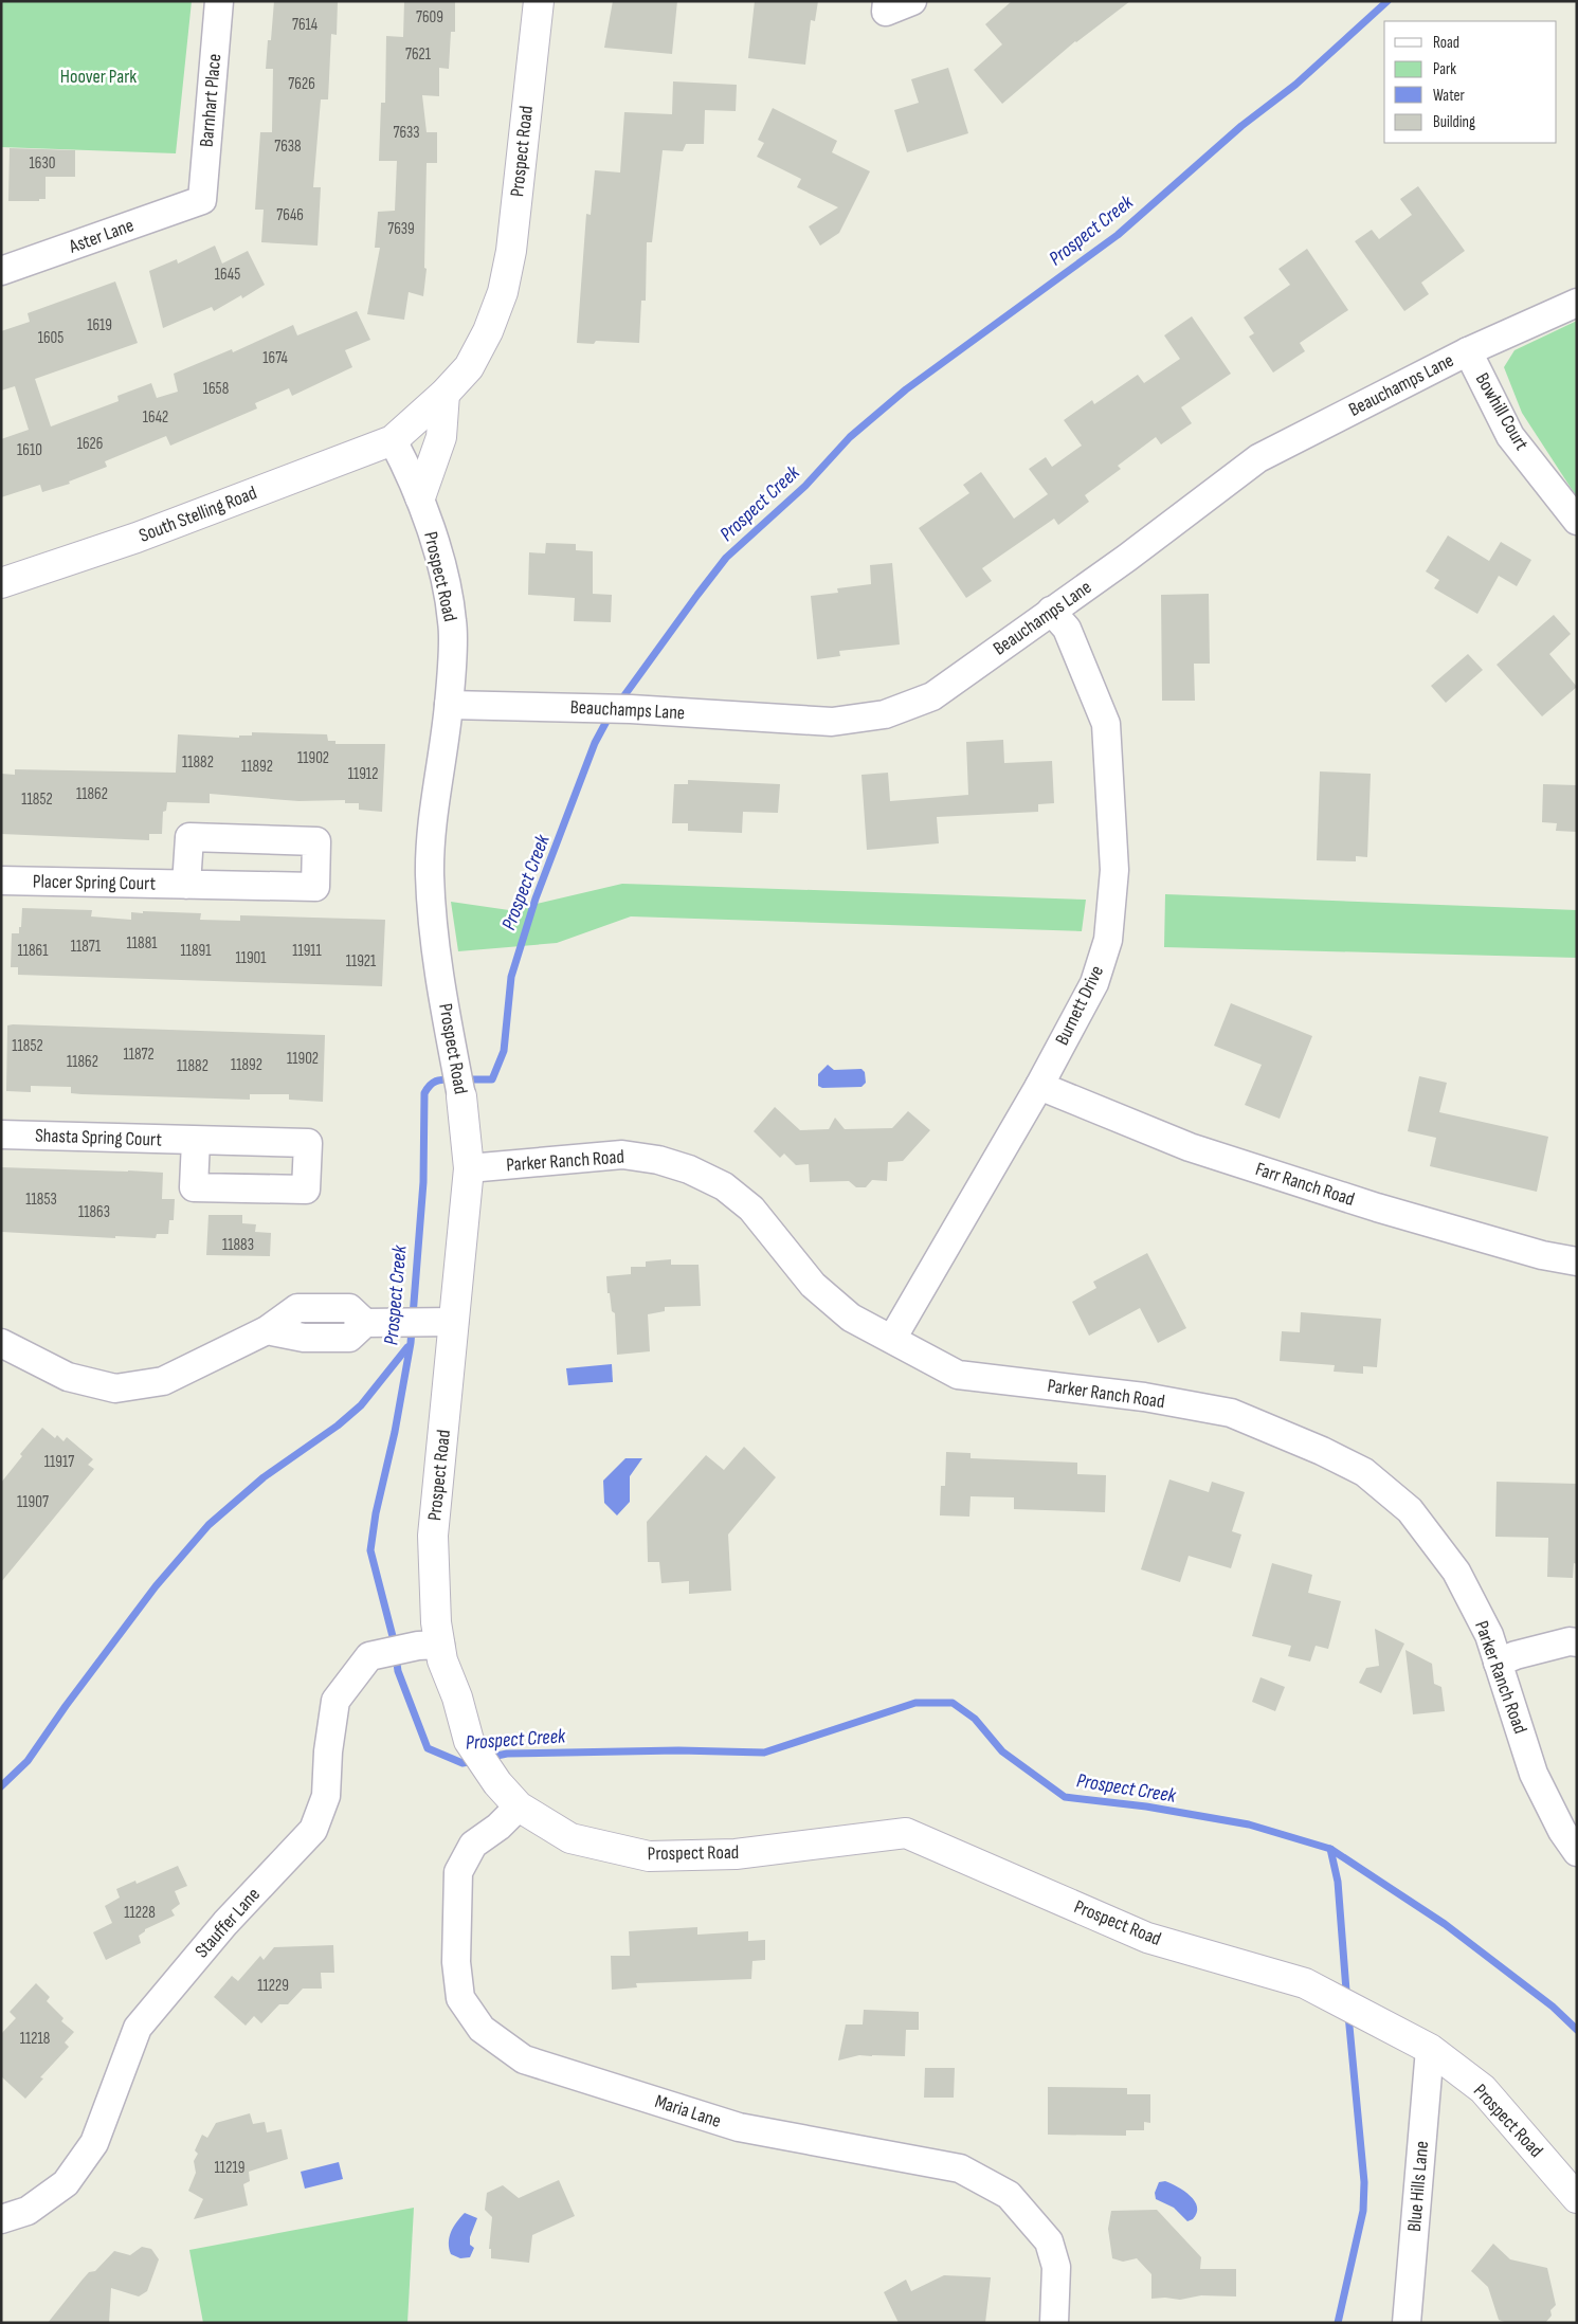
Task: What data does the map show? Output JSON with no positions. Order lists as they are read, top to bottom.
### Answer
{
  "streets": {
    "street": [
      "Barnhart Place",
      "Prospect Road",
      "Aster Lane",
      "Beauchamps Lane",
      "Bowhill Court",
      "South Stelling Road",
      "Placer Spring Court",
      "Burnett Drive",
      "Shasta Spring Court",
      "Parker Ranch Road",
      "Farr Ranch Road",
      "Stauffer Lane",
      "Maria Lane",
      "Blue Hills Lane"
    ]
  },
  "crossings": [
    ["Barnhart Place", "Aster Lane"],
    ["Prospect Road", "Beauchamps Lane"],
    ["Prospect Road", "South Stelling Road"],
    ["Prospect Road", "Parker Ranch Road"],
    ["Prospect Road", "Stauffer Lane"],
    ["Prospect Road", "Maria Lane"],
    ["Prospect Road", "Blue Hills Lane"],
    ["Beauchamps Lane", "Bowhill Court"],
    ["Beauchamps Lane", "Burnett Drive"],
    ["Burnett Drive", "Parker Ranch Road"],
    ["Burnett Drive", "Farr Ranch Road"]
  ],
  "water": ["Prospect Creek"],
  "parks": ["Hoover Park"],
  "house_numbers": [
    "7609",
    "7614",
    "7621",
    "7626",
    "7633",
    "7638",
    "1630",
    "7646",
    "7639",
    "1645",
    "1619",
    "1605",
    "1674",
    "1658",
    "1642",
    "1626",
    "1610",
    "11902",
    "11882",
    "11892",
    "11912",
    "11862",
    "11852",
    "11881",
    "11871",
    "11861",
    "11891",
    "11911",
    "11901",
    "11921",
    "11852",
    "11872",
    "11902",
    "11862",
    "11892",
    "11882",
    "11853",
    "11863",
    "11883",
    "11917",
    "11907",
    "11228",
    "11229",
    "11218",
    "11219"
  ],
  "legend": [
    "Road",
    "Park",
    "Water",
    "Building"
  ]
}
